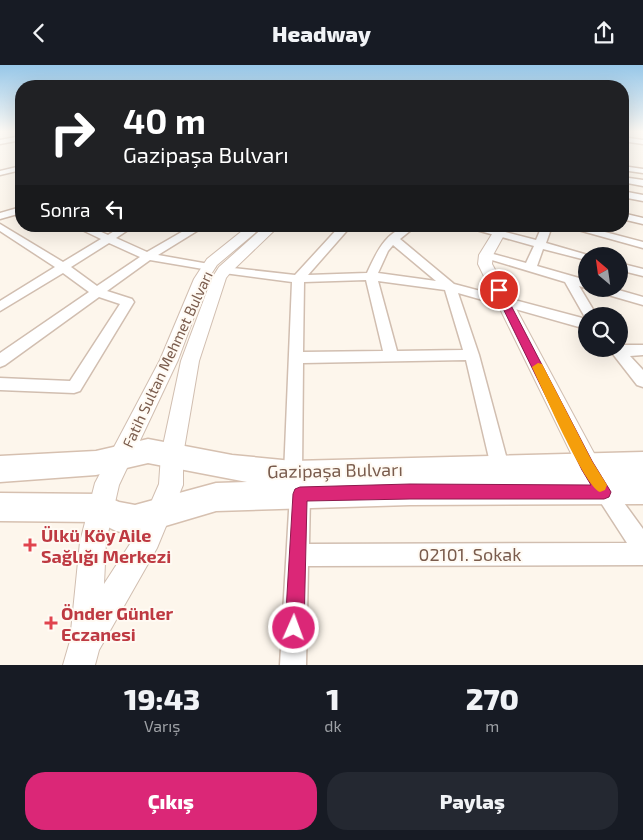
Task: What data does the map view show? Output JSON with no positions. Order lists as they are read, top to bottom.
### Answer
{
  "streets": {
    "main road": ["Gazipaşa Bulvarı"],
    "street": ["Fatih Sultan Mehmet Bulvarı", "02101. Sokak"]
  },
  "crossings": [
    ["Fatih Sultan Mehmet Bulvarı", "Gazipaşa Bulvarı"]
  ],
  "places": {
    "health": ["Ülkü Köy Aile Sağlığı Merkezi", "Önder Günler Eczanesi"]
  },
  "north": "top left",
  "page": {
    "header": "Headway",
    "turn": ["40 m", "Gazipaşa Bulvarı"],
    "then": "Sonra",
    "eta": [
      "19:43",
      "Varış",
      "1",
      "dk",
      "270",
      "m"
    ],
    "buttons": ["Çıkış", "Paylaş"]
  }
}
